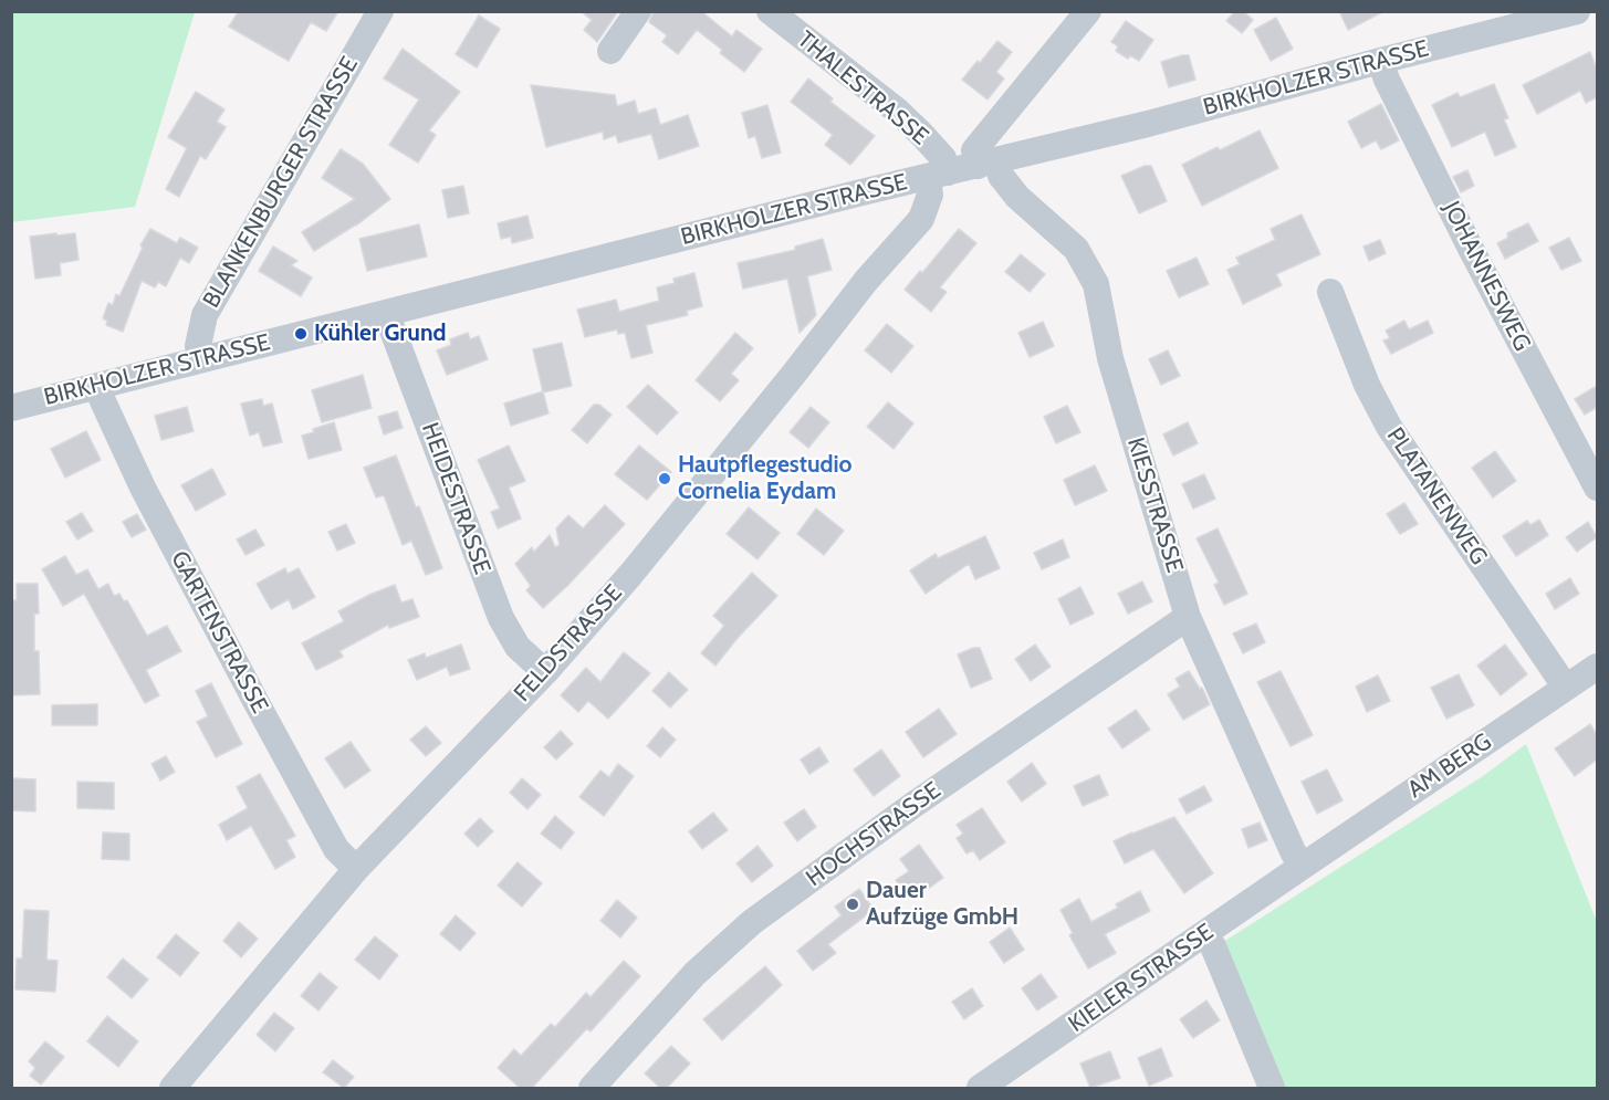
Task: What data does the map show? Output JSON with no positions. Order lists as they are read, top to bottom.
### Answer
{
  "streets": {
    "street": [
      "BIRKHOLZER STRASSE",
      "THALESTRASSE",
      "BLANKENBURGER STRASSE",
      "JOHANNESWEG",
      "PLATANENWEG",
      "HEIDESTRASSE",
      "KIESSTRASSE",
      "GARTENSTRASSE",
      "FELDSTRASSE",
      "AM BERG",
      "HOCHSTRASSE",
      "KIELER STRASSE"
    ]
  },
  "crossings": [
    ["BIRKHOLZER STRASSE", "THALESTRASSE"],
    ["BIRKHOLZER STRASSE", "BLANKENBURGER STRASSE"],
    ["BIRKHOLZER STRASSE", "JOHANNESWEG"],
    ["BIRKHOLZER STRASSE", "HEIDESTRASSE"],
    ["BIRKHOLZER STRASSE", "KIESSTRASSE"],
    ["BIRKHOLZER STRASSE", "GARTENSTRASSE"],
    ["BIRKHOLZER STRASSE", "FELDSTRASSE"],
    ["THALESTRASSE", "FELDSTRASSE"],
    ["PLATANENWEG", "AM BERG"],
    ["HEIDESTRASSE", "FELDSTRASSE"],
    ["KIESSTRASSE", "AM BERG"],
    ["KIESSTRASSE", "HOCHSTRASSE"],
    ["KIESSTRASSE", "KIELER STRASSE"],
    ["GARTENSTRASSE", "FELDSTRASSE"],
    ["AM BERG", "KIELER STRASSE"]
  ],
  "places": ["Kühler Grund", "Hautpflegestudio Cornelia Eydam", "Dauer Aufzüge GmbH"]
}
